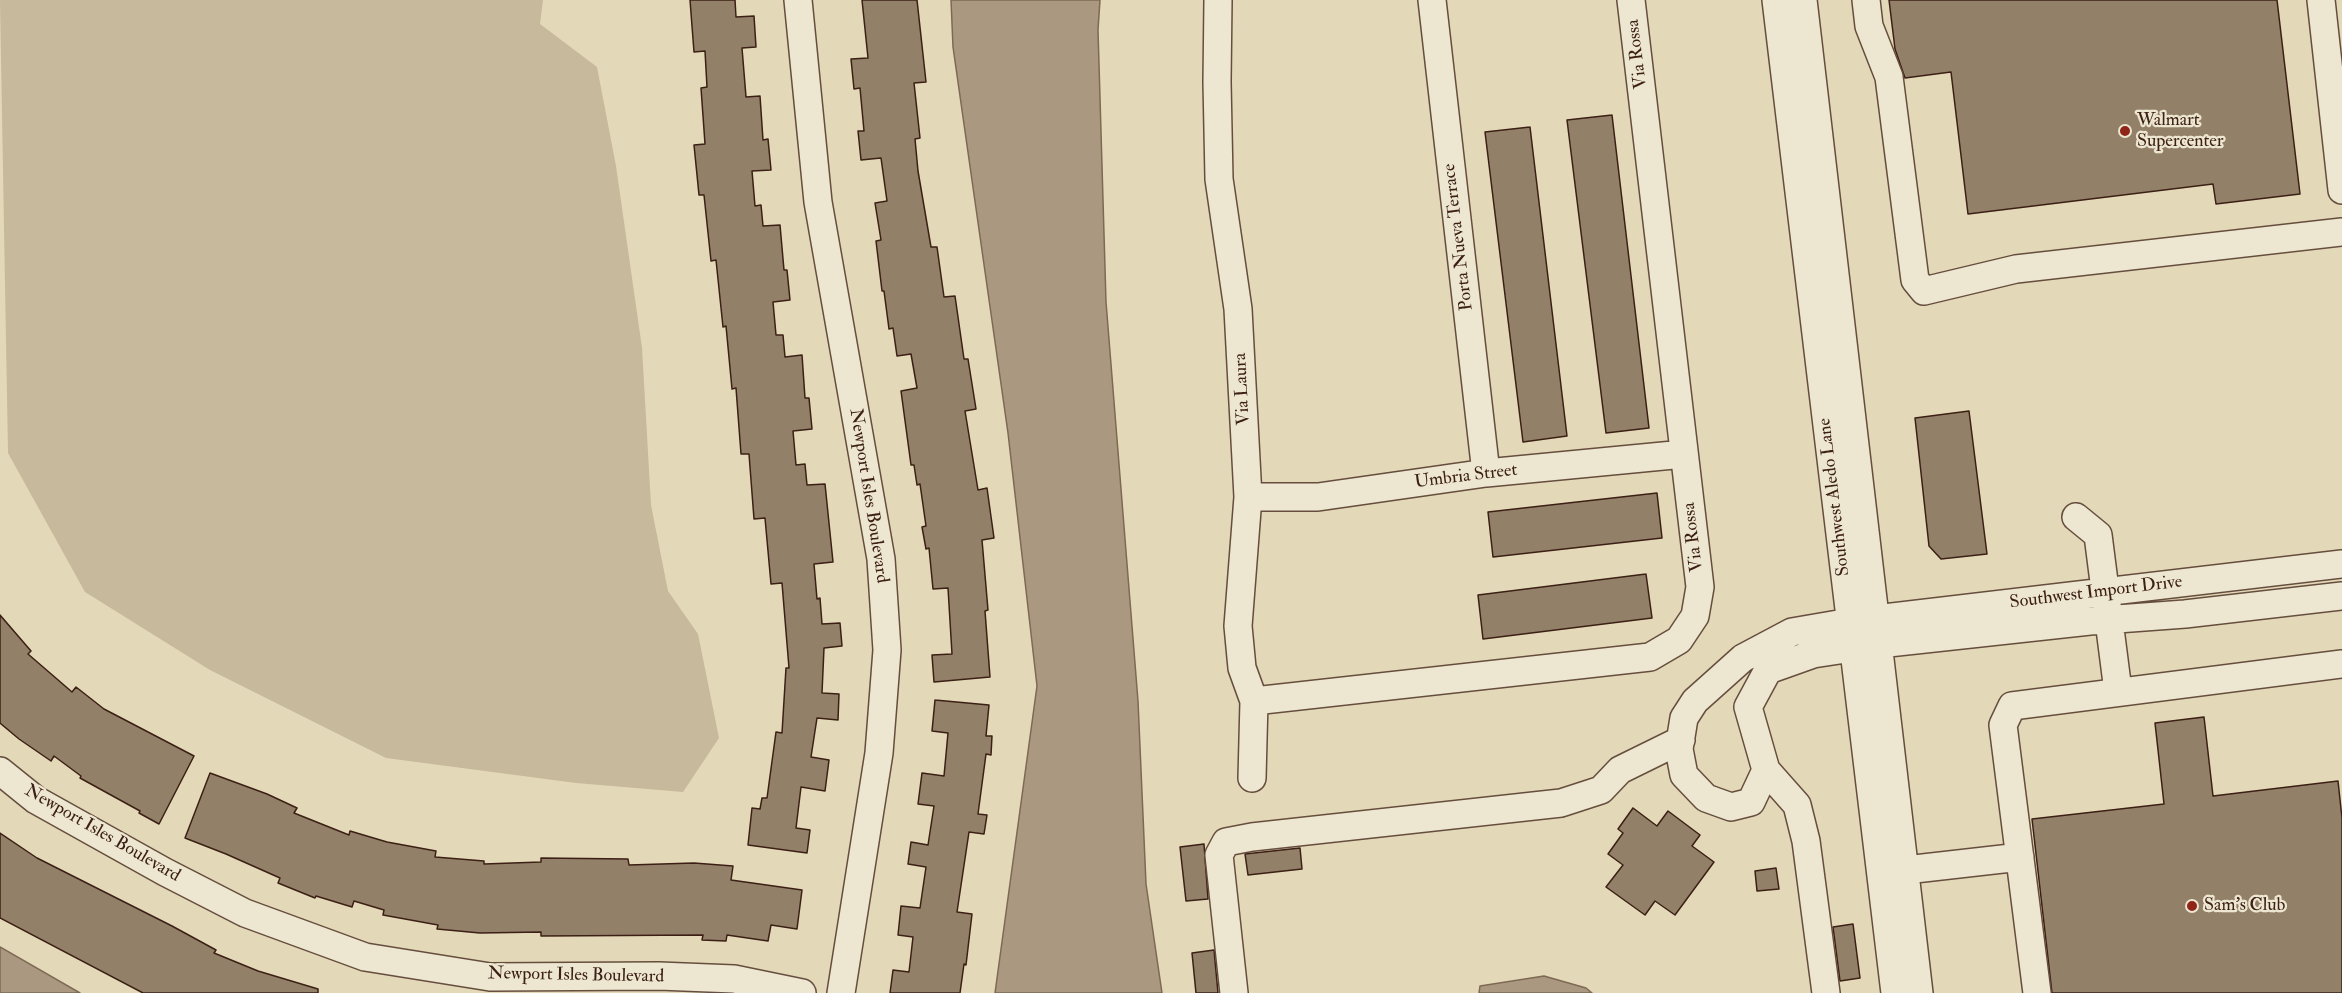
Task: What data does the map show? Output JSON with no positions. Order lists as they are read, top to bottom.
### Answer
{
  "streets": {
    "street": [
      "Via Rossa",
      "Porta Nueva Terrace",
      "Via Laura",
      "Umbria Street",
      "Newport Isles Boulevard",
      "Southwest Aledo Lane",
      "Southwest Import Drive"
    ]
  },
  "crossings": [
    ["Via Rossa", "Via Laura"],
    ["Via Rossa", "Umbria Street"],
    ["Porta Nueva Terrace", "Umbria Street"],
    ["Via Laura", "Umbria Street"],
    ["Southwest Aledo Lane", "Southwest Import Drive"]
  ],
  "places": ["Walmart Supercenter", "Sam's Club"]
}
